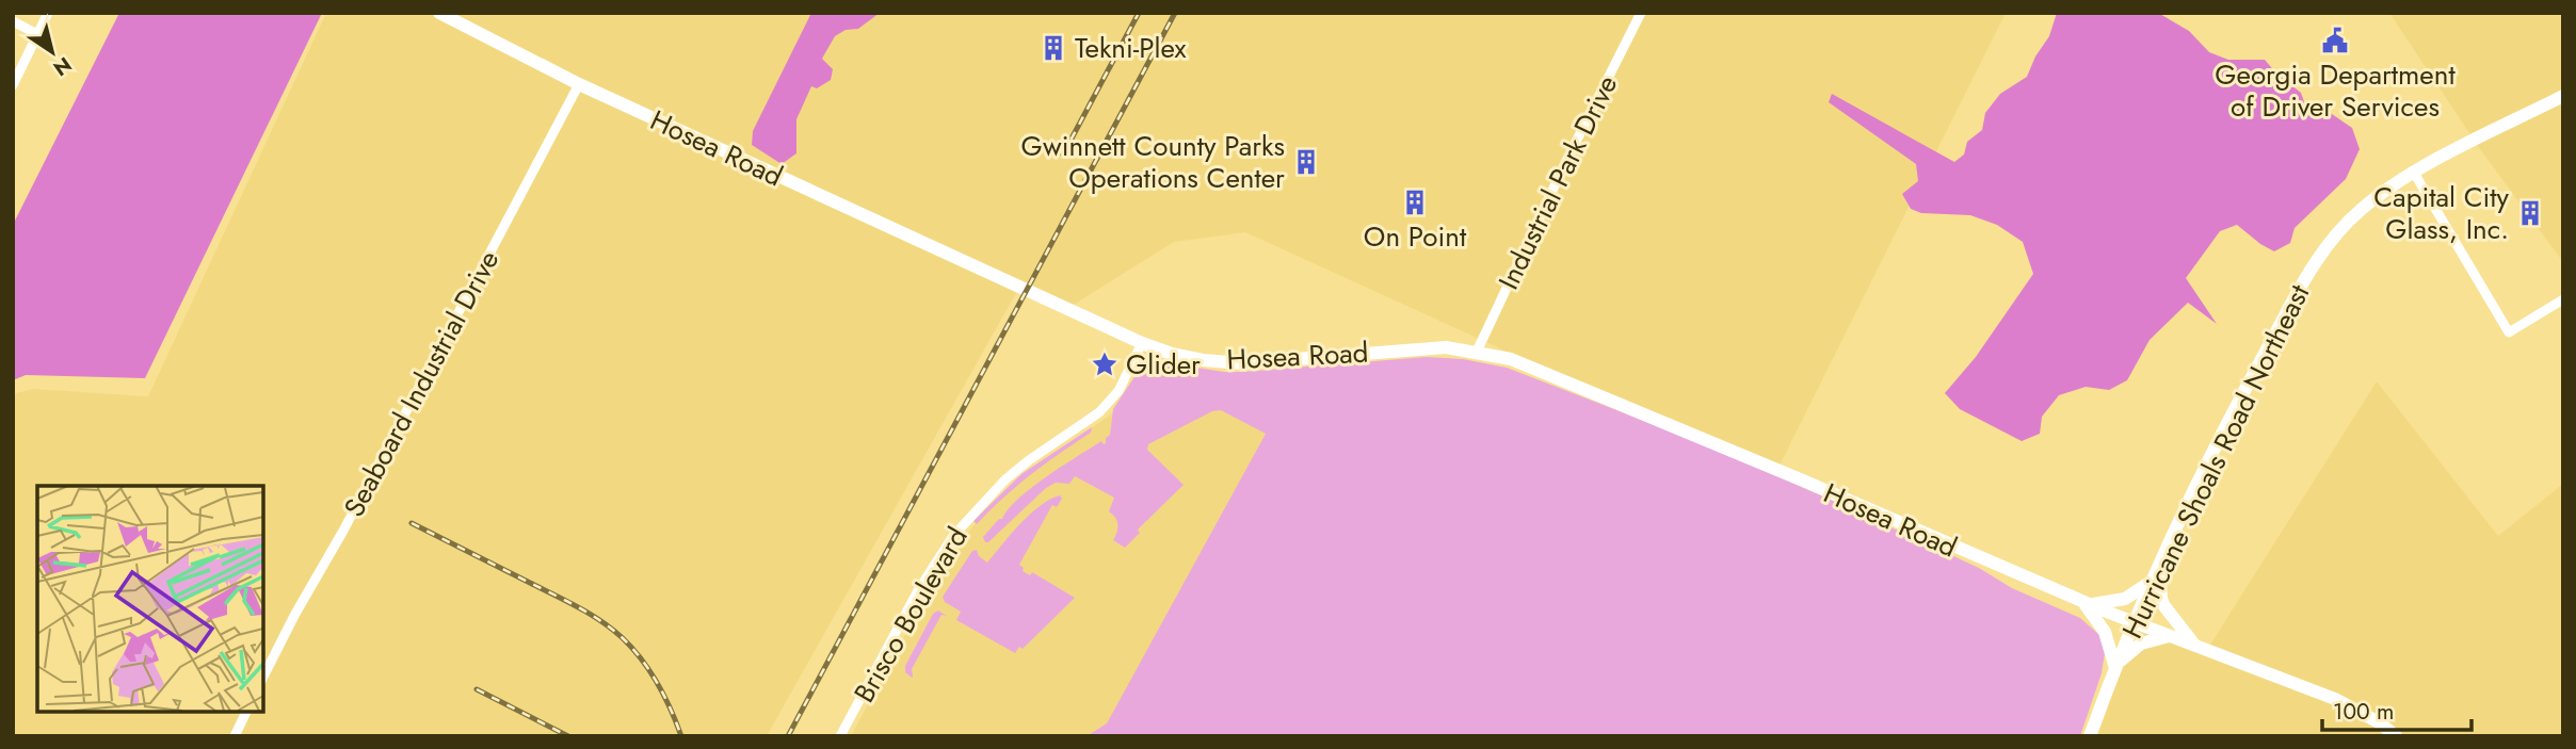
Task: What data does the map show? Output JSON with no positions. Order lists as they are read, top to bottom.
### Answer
{
  "streets": {
    "street": [
      "Hosea Road",
      "Industrial Park Drive",
      "Seaboard Industrial Drive",
      "Hurricane Shoals Road Northeast",
      "Brisco Boulevard"
    ]
  },
  "crossings": [
    ["Hosea Road", "Industrial Park Drive"],
    ["Hosea Road", "Seaboard Industrial Drive"],
    ["Hosea Road", "Hurricane Shoals Road Northeast"],
    ["Hosea Road", "Brisco Boulevard"]
  ],
  "places": {
    "public building": ["Georgia Department of Driver Services"],
    "building": [
      "Tekni-Plex",
      "Gwinnett County Parks Operations Center",
      "On Point",
      "Capital City Glass, Inc."
    ],
    "place": ["Glider"]
  },
  "scale_bar": "100 m",
  "north": "bottom right"
}
